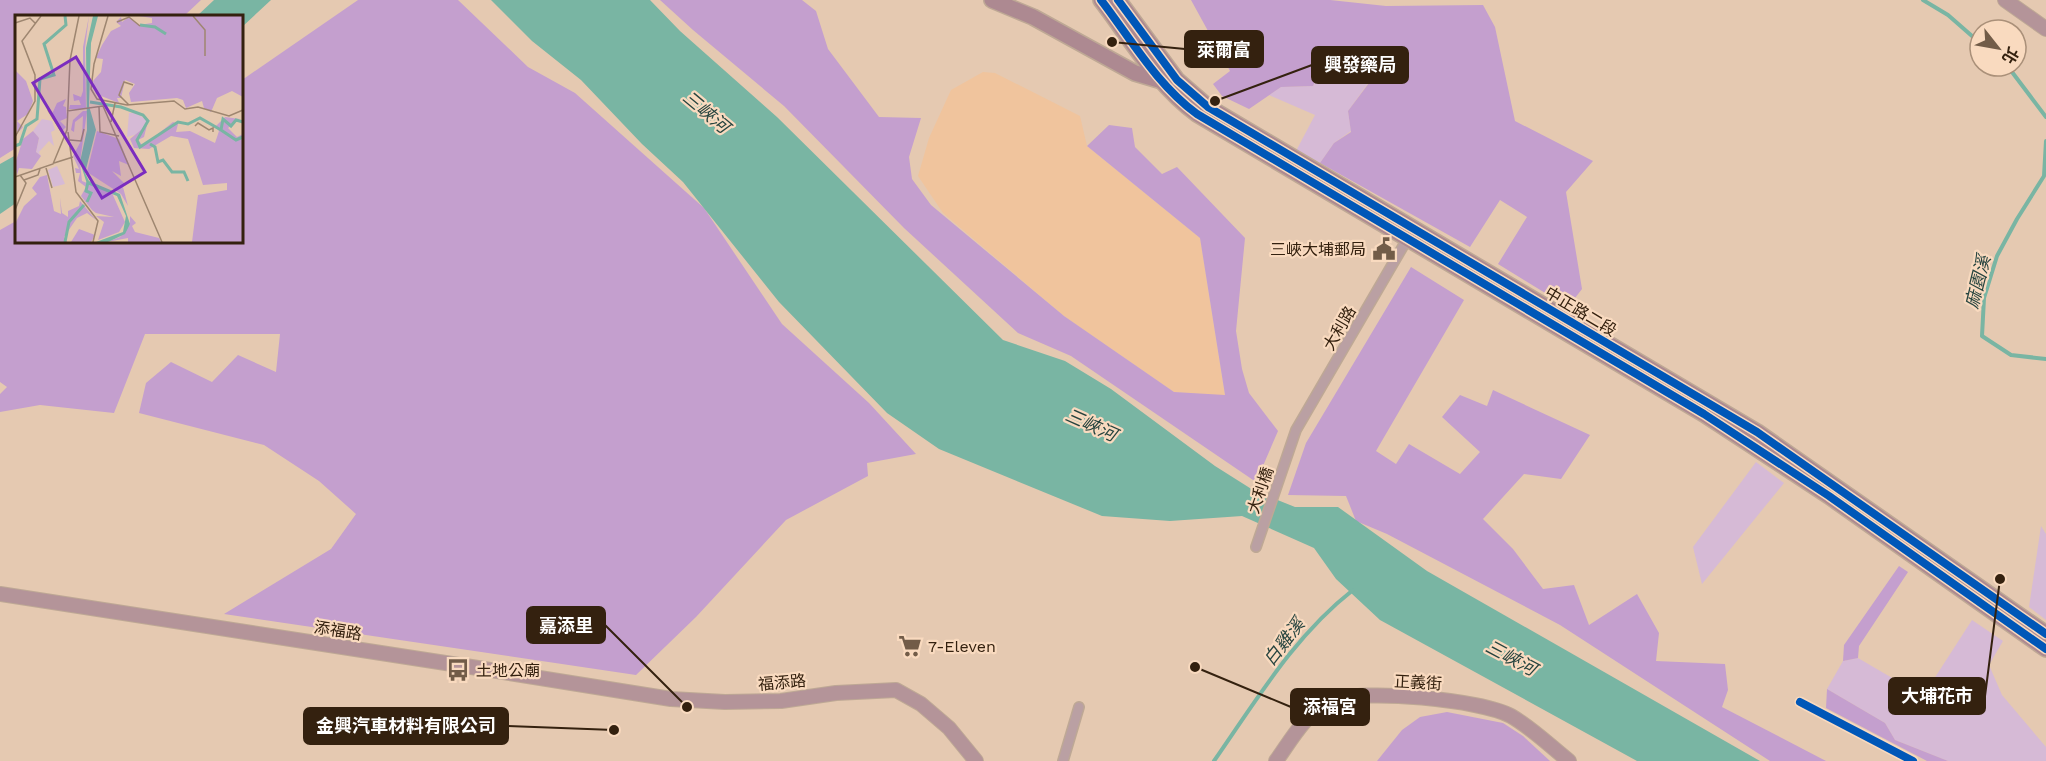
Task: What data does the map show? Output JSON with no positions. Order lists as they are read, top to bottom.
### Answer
{
  "streets": {
    "main road": ["中正路二段"],
    "street": [
      "大利路",
      "大利橋",
      "添福路",
      "福添路",
      "正義街"
    ]
  },
  "crossings": [
    ["中正路二段", "大利路"],
    ["大利路", "大利橋"],
    ["添福路", "福添路"]
  ],
  "water": ["三峽河", "麻園溪", "白雞溪"],
  "places": {
    "other": [
      "萊爾富",
      "興發藥局",
      "大埔花市",
      "添福宮",
      "嘉添里",
      "金興汽車材料有限公司"
    ],
    "public building": ["三峽大埔郵局"],
    "supermarket": ["7-Eleven"],
    "bus stop": ["土地公廟"]
  },
  "north": "bottom right"
}
